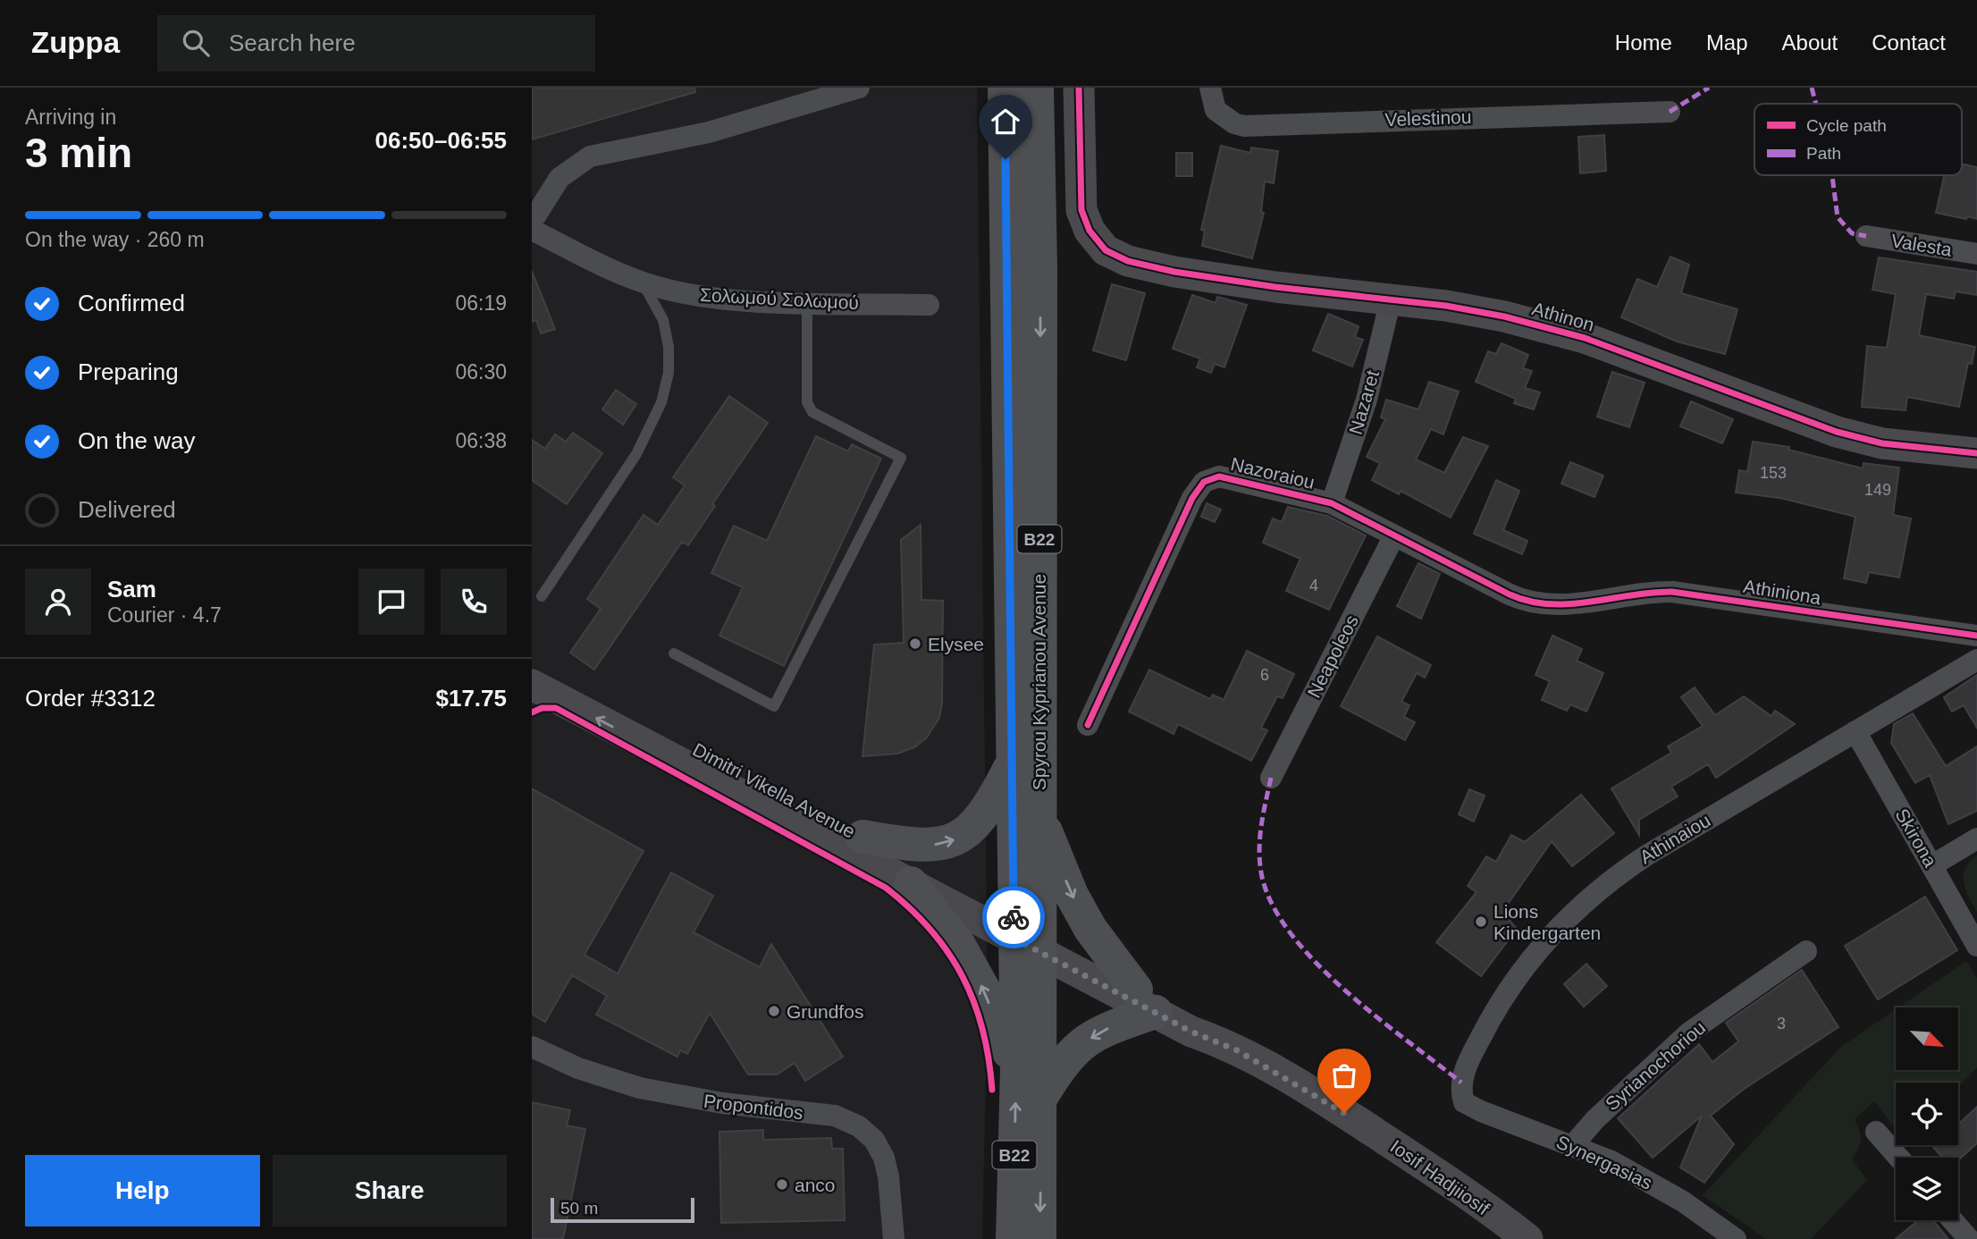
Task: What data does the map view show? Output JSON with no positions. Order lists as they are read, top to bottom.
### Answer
{
  "streets": {
    "main road": [
      "Athinon",
      "B22",
      "Spyrou Kyprianou Avenue",
      "Dimitri Vikella Avenue",
      "Iosif Hadjiiosif"
    ],
    "street": [
      "Velestinou",
      "Valesta",
      "Σολωμού Σολωμού",
      "Nazaret",
      "Nazoraiou",
      "Athiniona",
      "Neapoleos",
      "Skirona",
      "Athinaiou",
      "Syrianochoriou",
      "Propontidos",
      "Synergasias"
    ]
  },
  "crossings": [
    ["Athinon", "Nazaret"],
    ["Nazaret", "Nazoraiou"],
    ["Nazoraiou", "Athiniona"],
    ["Nazoraiou", "Neapoleos"],
    ["Spyrou Kyprianou Avenue", "Dimitri Vikella Avenue"],
    ["Spyrou Kyprianou Avenue", "Iosif Hadjiiosif"],
    ["Dimitri Vikella Avenue", "Iosif Hadjiiosif"],
    ["Skirona", "Athinaiou"],
    ["Athinaiou", "Synergasias"],
    ["Syrianochoriou", "Synergasias"]
  ],
  "places": [
    "Elysee",
    "Lions Kindergarten",
    "Grundfos",
    "anco"
  ],
  "house_numbers": [
    "153",
    "149",
    "4",
    "6",
    "3"
  ],
  "legend": ["Cycle path", "Path"],
  "scale_bar": "50 m",
  "north": "bottom right",
  "page": {
    "header": "Zuppa",
    "search": "Search here",
    "nav": [
      "Home",
      "Map",
      "About",
      "Contact"
    ],
    "heading": ["3 min", "Arriving in", "06:50–06:55"],
    "panel": [
      "Sam",
      "Courier · 4.7",
      "Order #3312",
      "$17.75"
    ],
    "bar": "On the way · 260 m",
    "list": [
      ["Confirmed", "06:19"],
      ["Preparing", "06:30"],
      ["On the way", "06:38"],
      "Delivered"
    ],
    "buttons": ["Help", "Share"],
    "scale": "50 m"
  }
}
